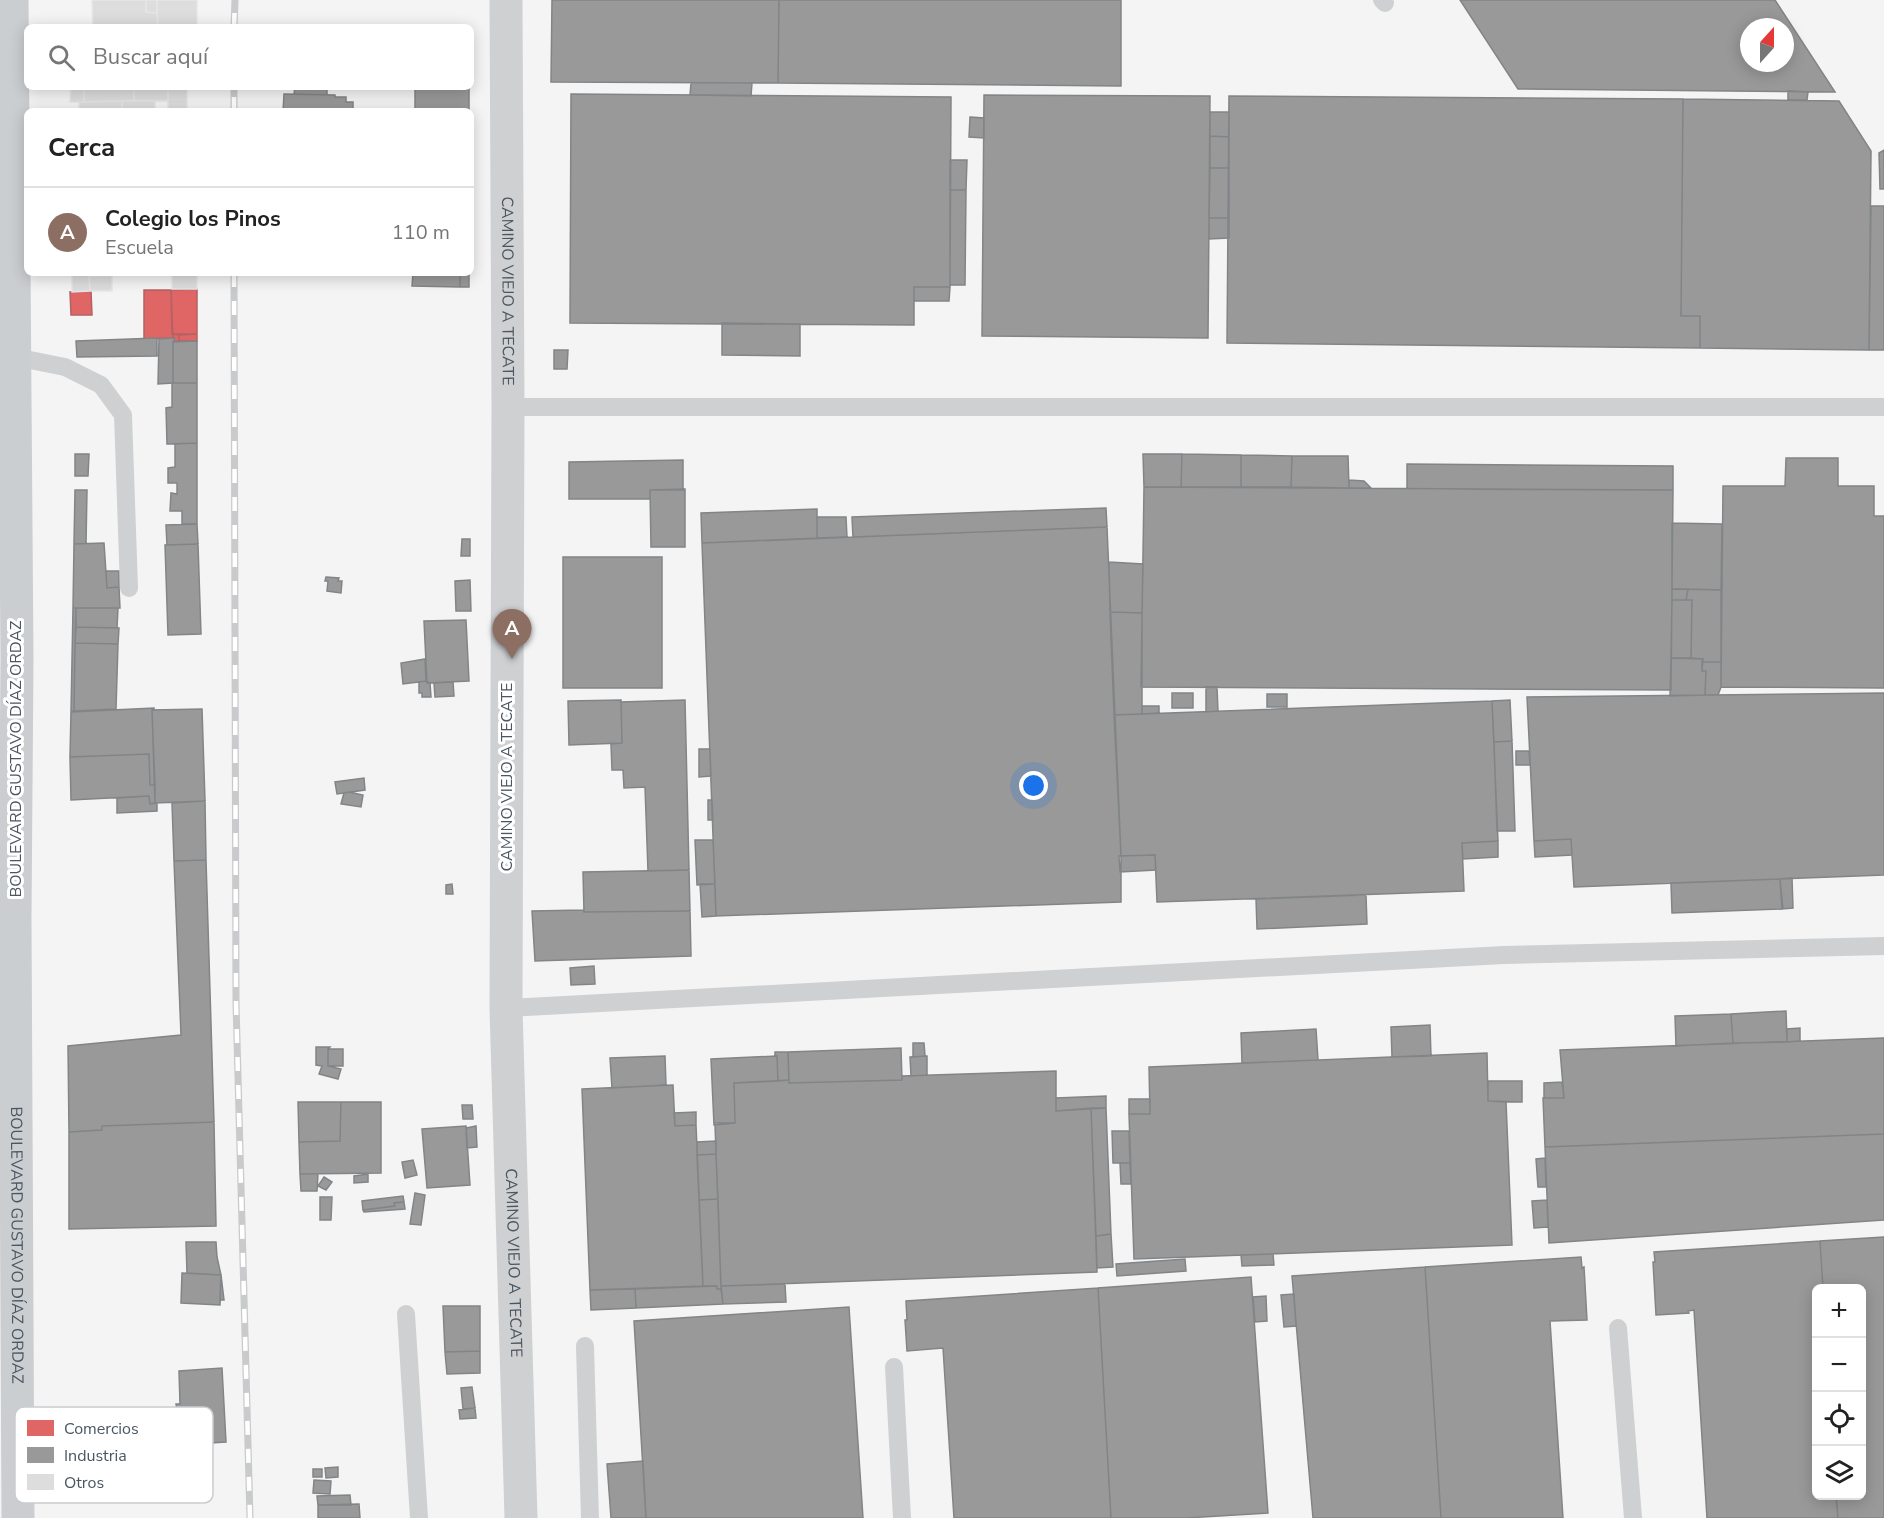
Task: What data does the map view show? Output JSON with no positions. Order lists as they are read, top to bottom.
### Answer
{
  "streets": {
    "main road": ["BOULEVARD GUSTAVO DÍAZ ORDAZ"],
    "street": ["CAMINO VIEJO A TECATE"]
  },
  "legend": ["Comercios", "Industria", "Otros"],
  "north": "top",
  "page": {
    "search": "Buscar aquí",
    "heading": "Cerca",
    "list": [
      {
        "mark": "A",
        "name": "Colegio los Pinos",
        "note": "Escuela",
        "value": "110 m"
      }
    ],
    "pins": "A",
    "map_buttons": ["+", "−"]
  }
}
